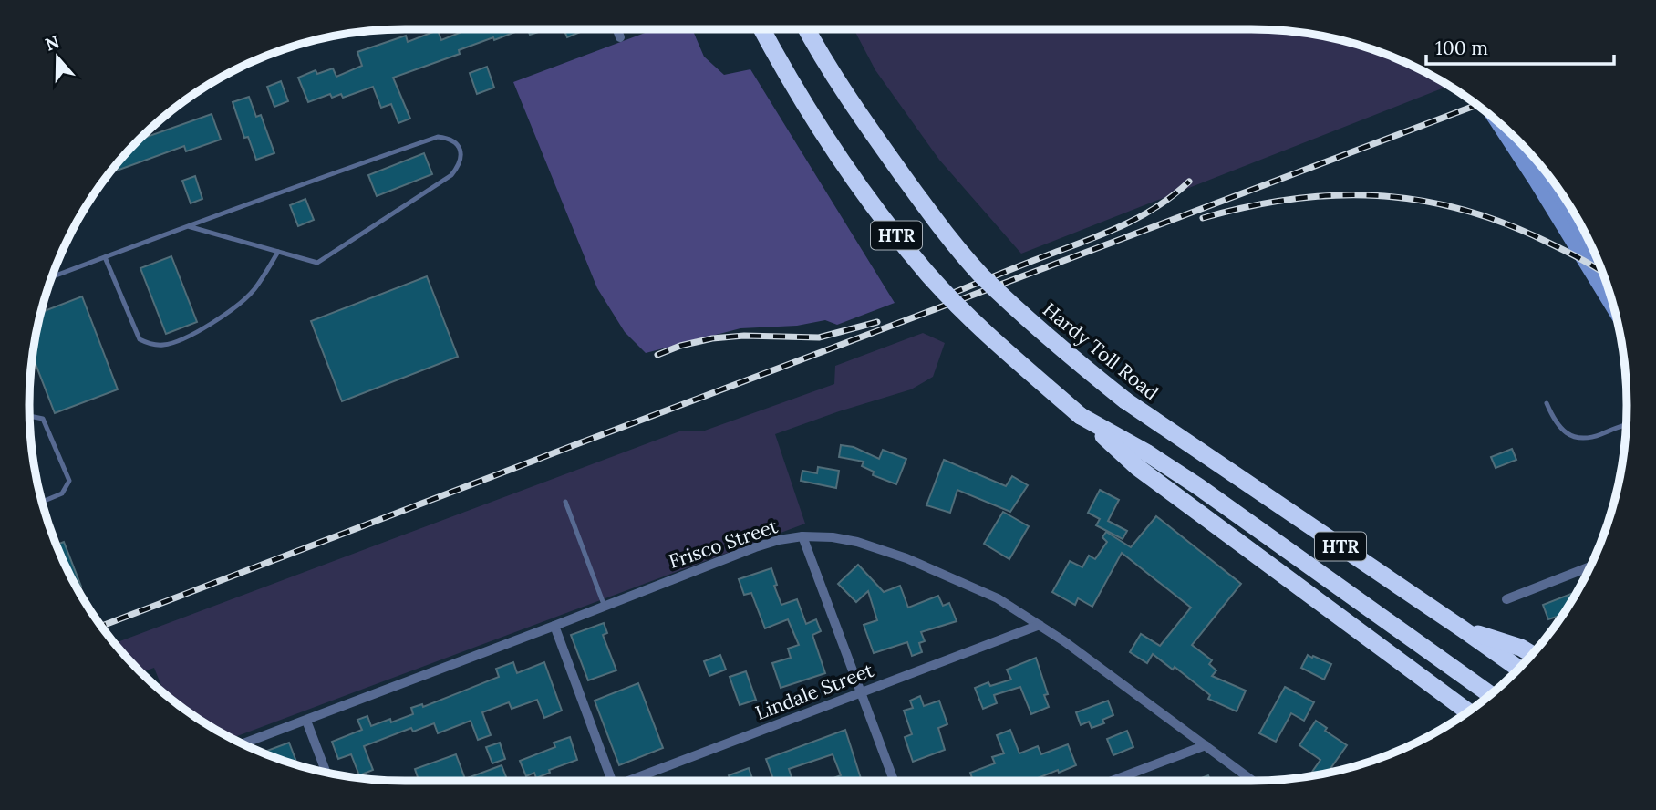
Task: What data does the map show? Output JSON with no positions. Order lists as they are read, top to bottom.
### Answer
{
  "streets": {
    "highway": ["HTR", "Hardy Toll Road"],
    "street": ["Frisco Street", "Lindale Street"]
  },
  "crossings": [
    ["Frisco Street", "Lindale Street"]
  ],
  "scale_bar": "100 m",
  "north": "top"
}
